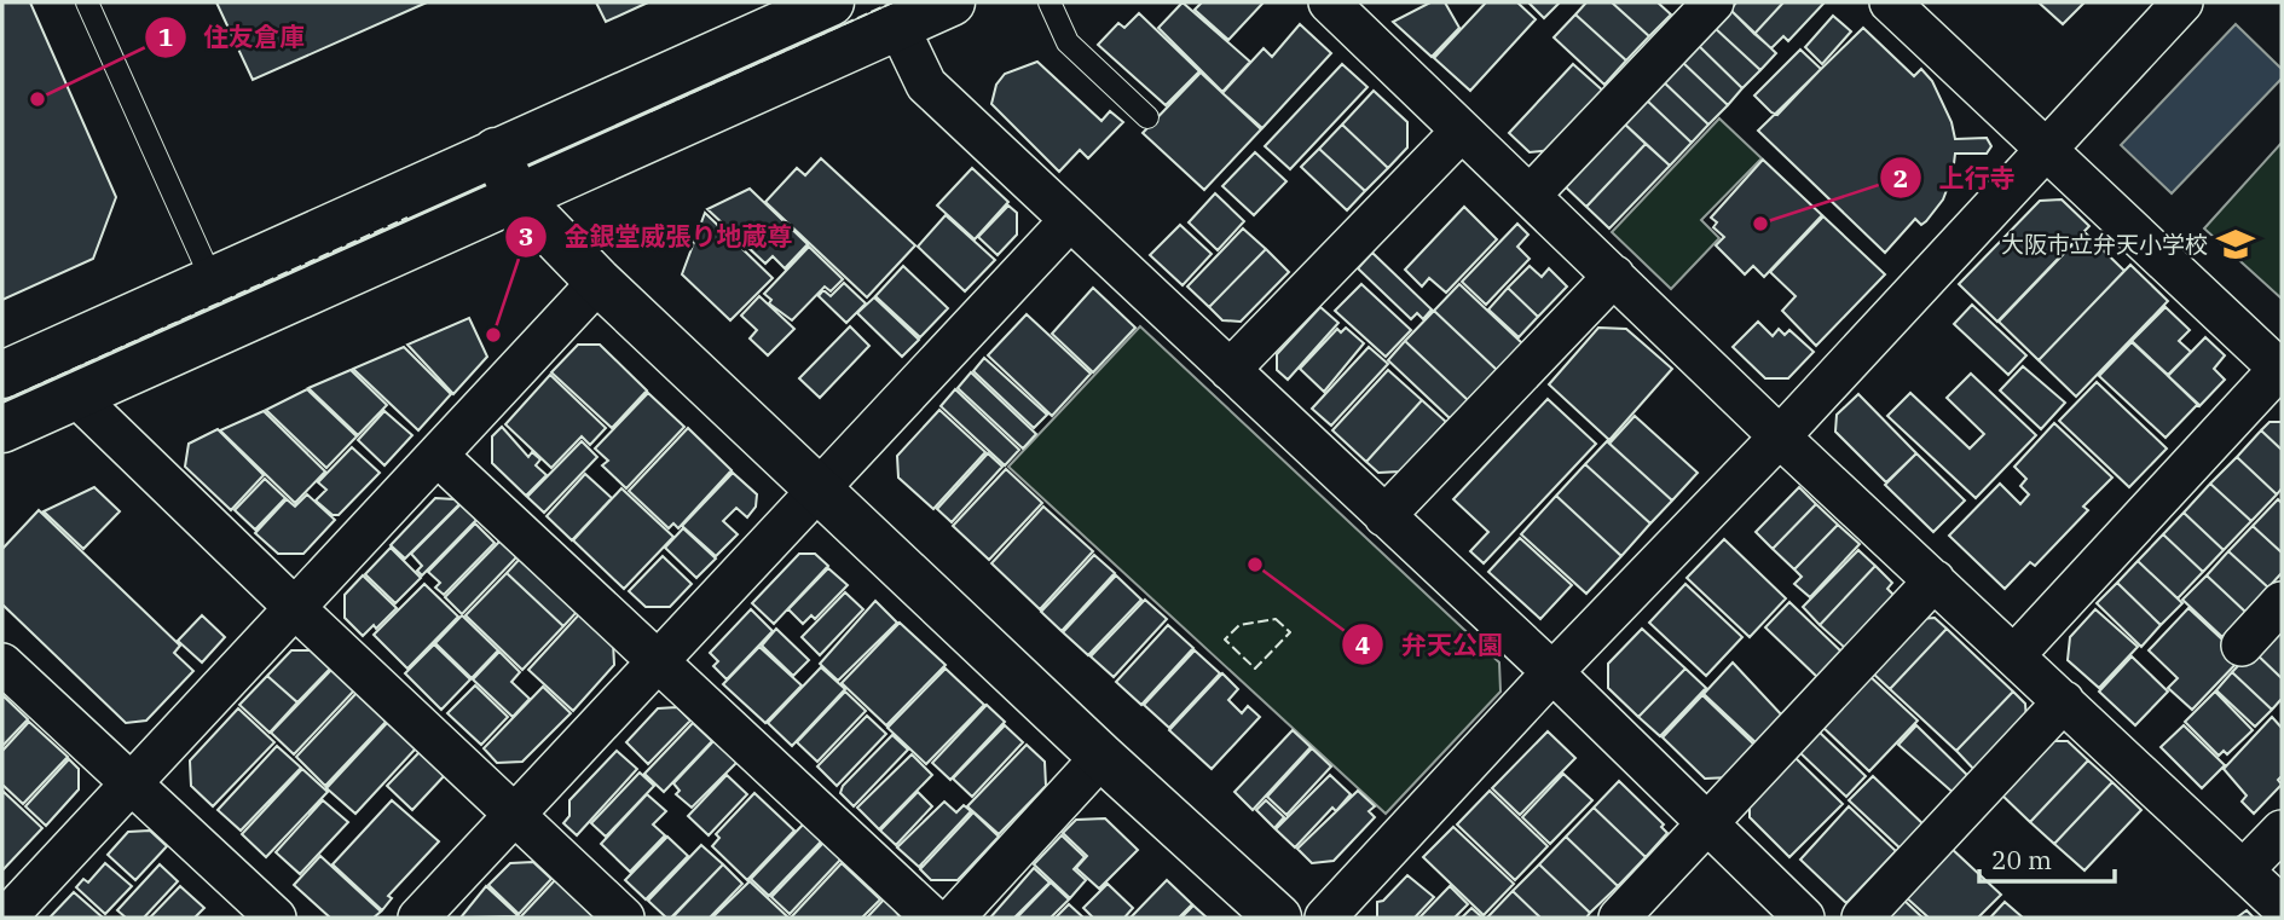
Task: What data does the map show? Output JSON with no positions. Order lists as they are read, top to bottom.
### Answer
{
  "places": {
    "other": [
      "住友倉庫",
      "上行寺",
      "金銀堂威張り地蔵尊",
      "弁天公園"
    ],
    "school or university": ["大阪市立弁天小学校"]
  },
  "scale_bar": "20 m"
}
